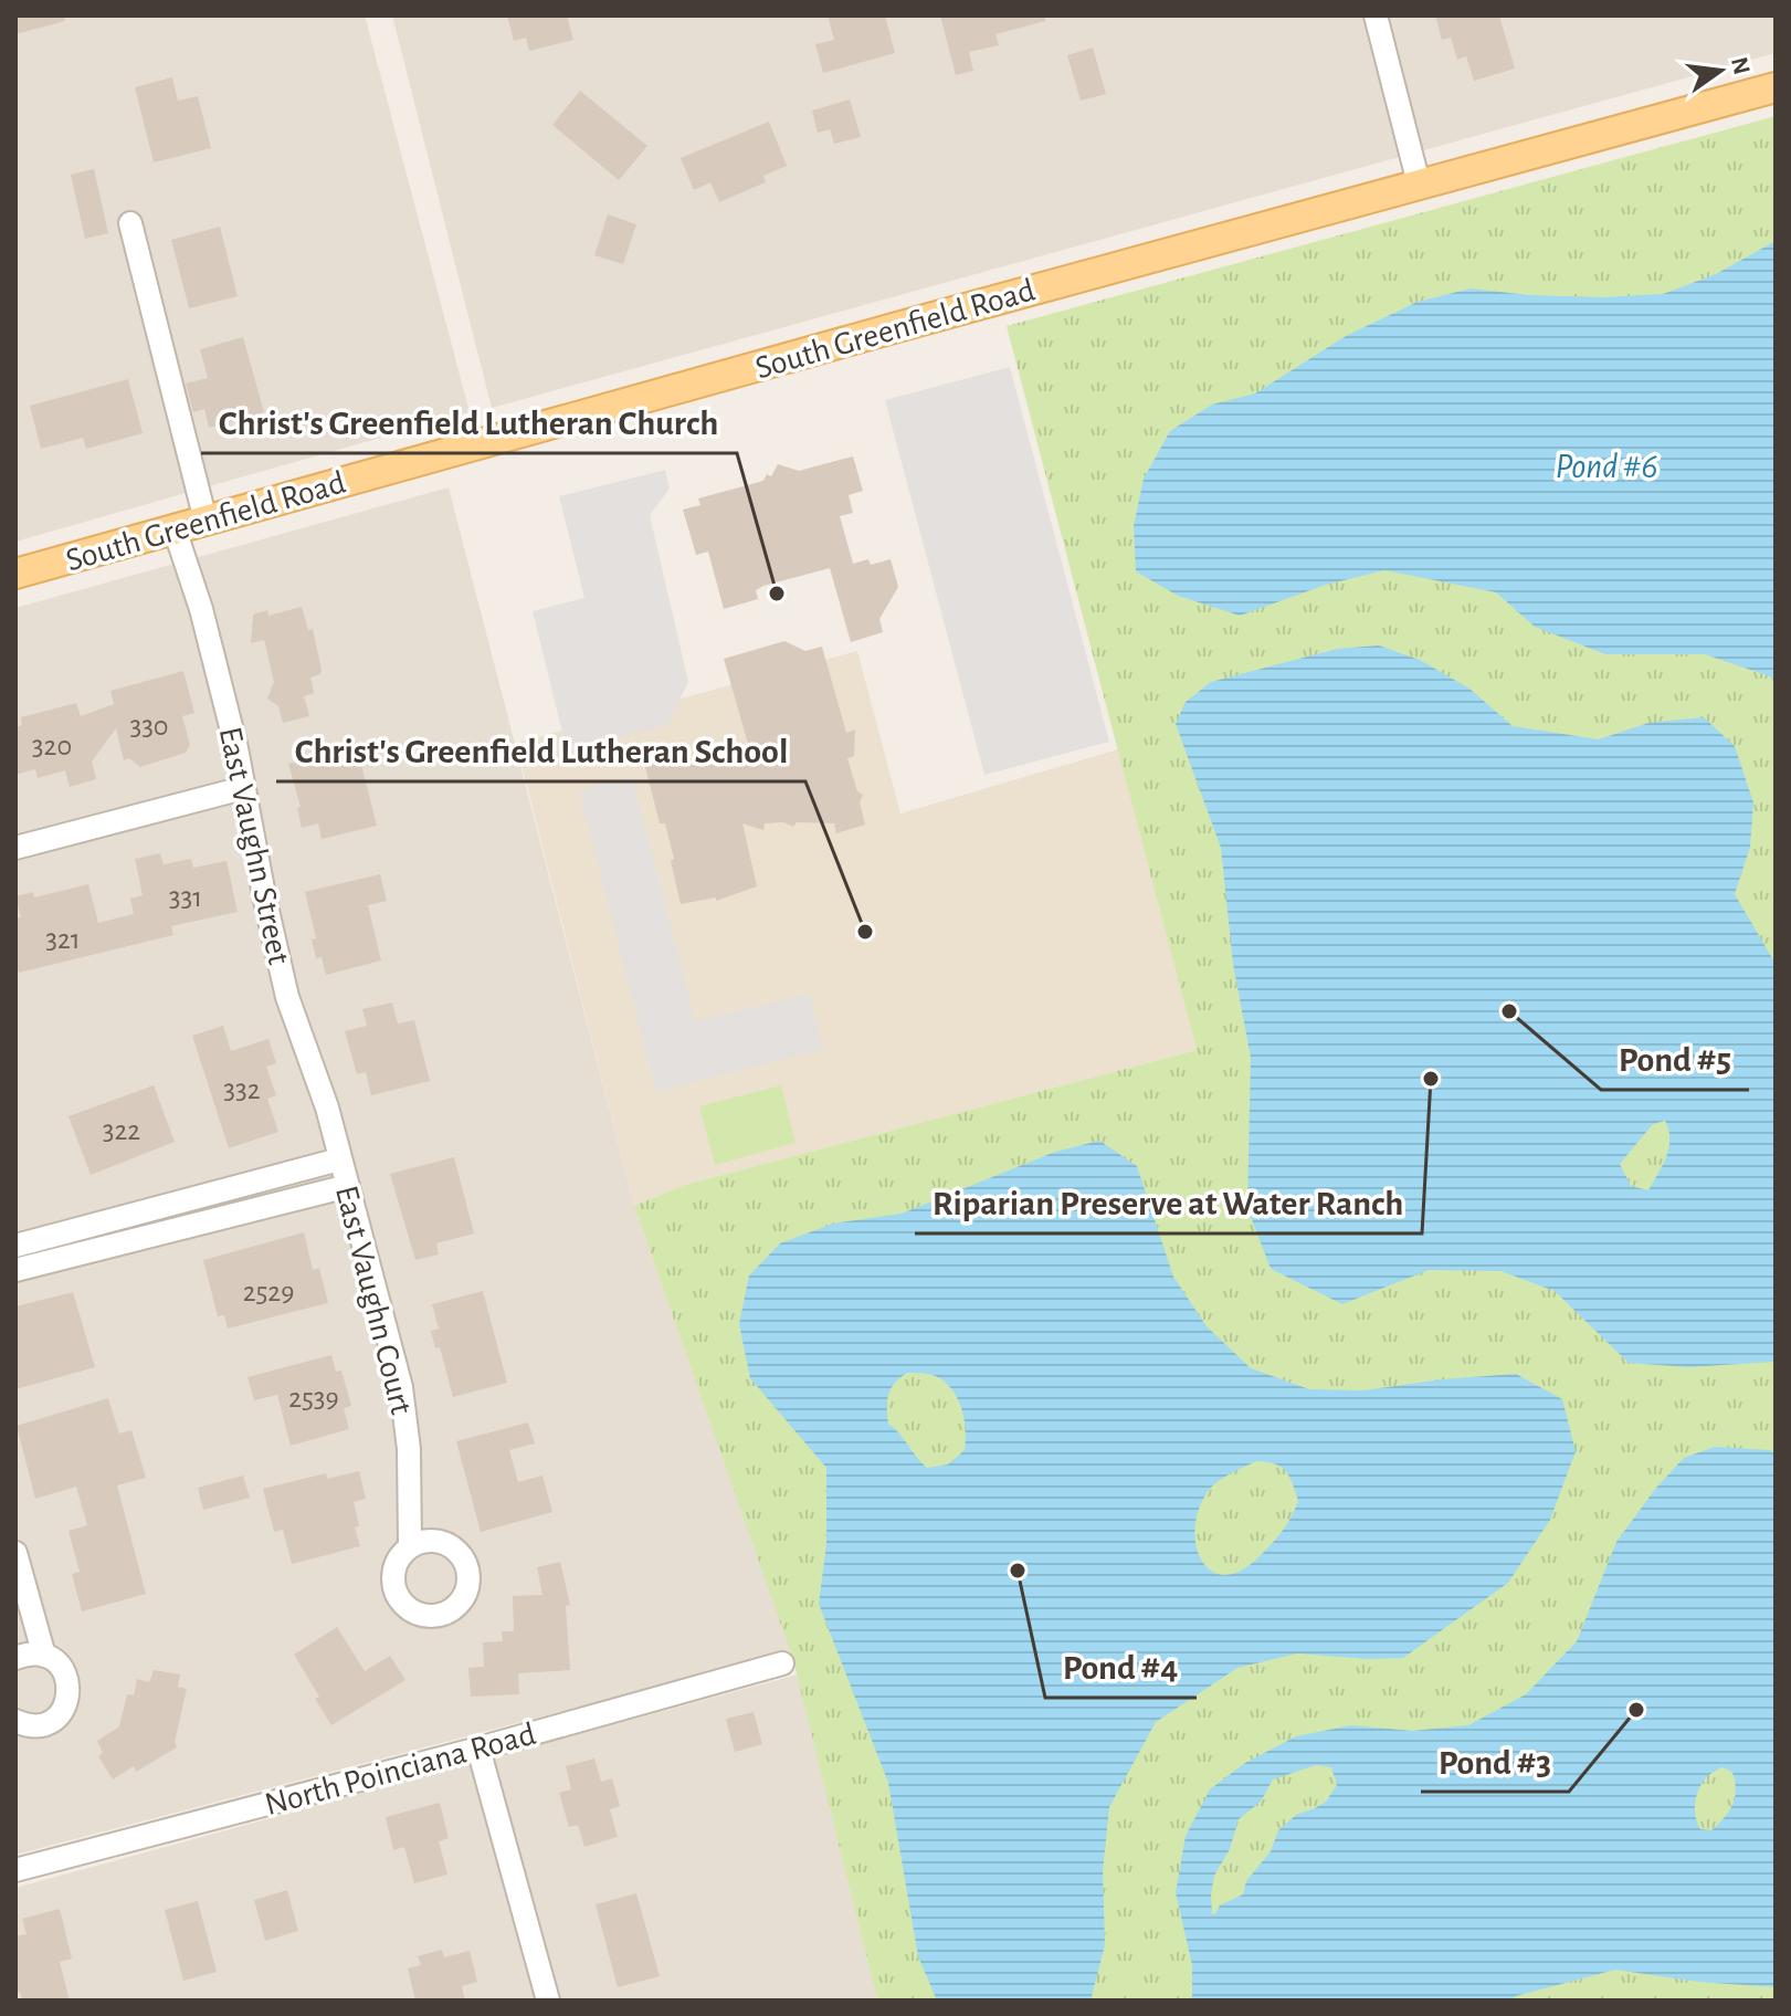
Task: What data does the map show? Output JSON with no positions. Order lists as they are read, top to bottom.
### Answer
{
  "streets": {
    "main road": ["South Greenfield Road"],
    "street": ["East Vaughn Street", "East Vaughn Court", "North Poinciana Road"]
  },
  "crossings": [
    ["South Greenfield Road", "East Vaughn Street"],
    ["East Vaughn Street", "East Vaughn Court"]
  ],
  "water": ["Pond #6"],
  "places": [
    "Christ's Greenfield Lutheran Church",
    "Christ's Greenfield Lutheran School",
    "Pond #5",
    "Riparian Preserve at Water Ranch",
    "Pond #4",
    "Pond #3"
  ],
  "house_numbers": [
    "330",
    "320",
    "331",
    "321",
    "332",
    "322",
    "2529",
    "2539"
  ],
  "north": "right"
}
